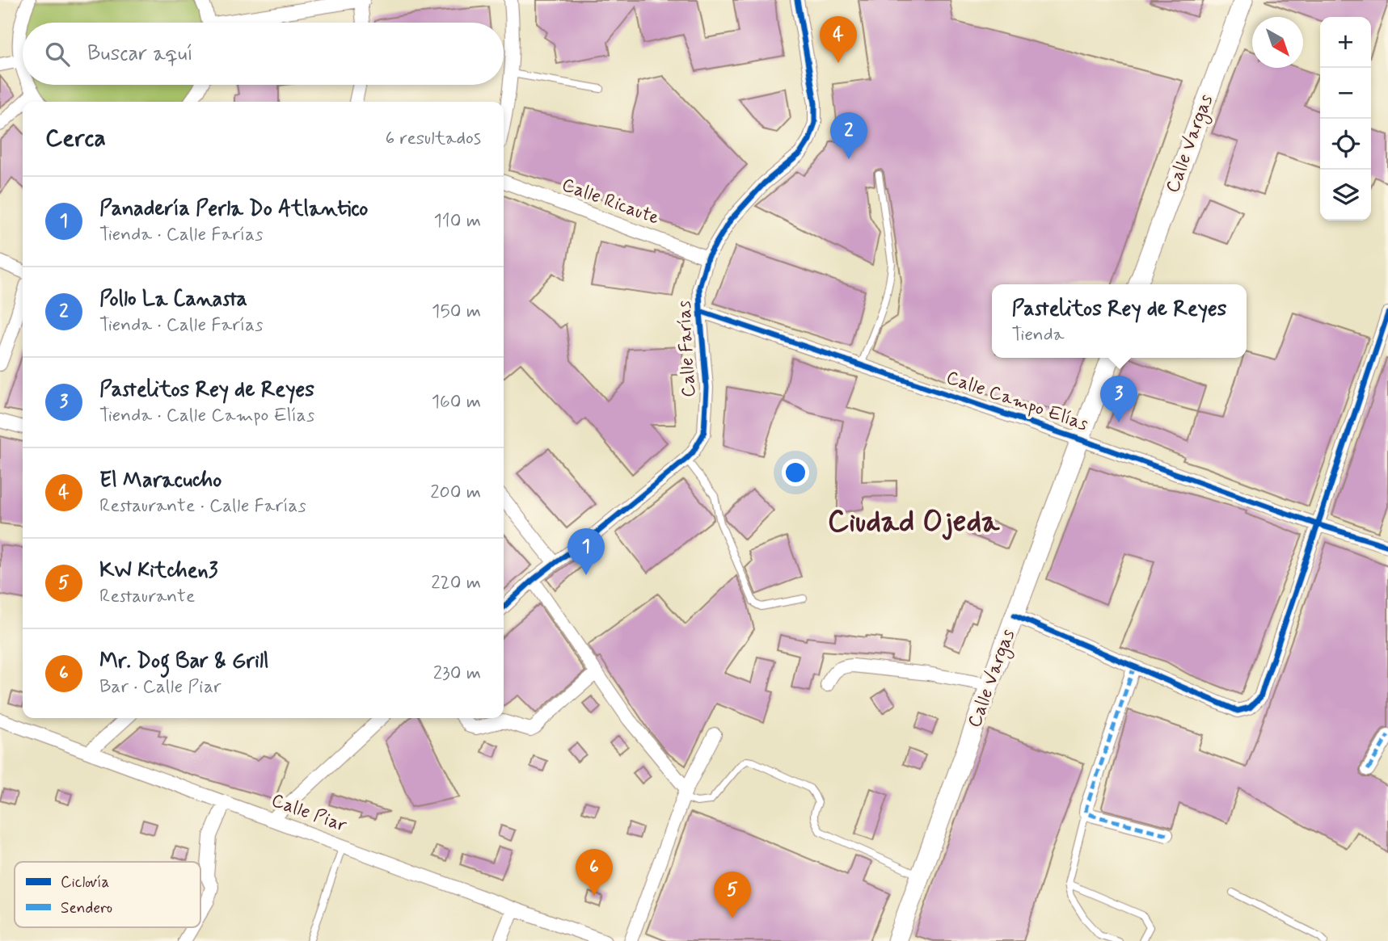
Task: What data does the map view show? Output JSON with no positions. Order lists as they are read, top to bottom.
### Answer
{
  "streets": {
    "street": [
      "Calle Vargas",
      "Calle Ricaute",
      "Calle Farías",
      "Calle Campo Elías",
      "Calle Piar"
    ]
  },
  "crossings": [
    ["Calle Vargas", "Calle Campo Elías"],
    ["Calle Ricaute", "Calle Farías"],
    ["Calle Farías", "Calle Campo Elías"]
  ],
  "districts": ["Ciudad Ojeda"],
  "legend": ["Ciclovía", "Sendero"],
  "north": "bottom right",
  "page": {
    "pins": [
      "4",
      "2",
      "3",
      "1",
      "6",
      "5"
    ],
    "map_buttons": ["+", "−"],
    "search": "Buscar aquí",
    "heading": ["Cerca", "6 resultados"],
    "list": [
      {
        "mark": "1",
        "name": "Panadería Perla Do Atlantico",
        "note": "Tienda · Calle Farías",
        "value": "110 m"
      },
      {
        "mark": "2",
        "name": "Pollo La Canasta",
        "note": "Tienda · Calle Farías",
        "value": "150 m"
      },
      {
        "mark": "3",
        "name": "Pastelitos Rey de Reyes",
        "note": "Tienda · Calle Campo Elías",
        "value": "160 m"
      },
      {
        "mark": "4",
        "name": "El Maracucho",
        "note": "Restaurante · Calle Farías",
        "value": "200 m"
      },
      {
        "mark": "5",
        "name": "KW Kitchen3",
        "note": "Restaurante",
        "value": "220 m"
      },
      {
        "mark": "6",
        "name": "Mr. Dog Bar & Grill",
        "note": "Bar · Calle Piar",
        "value": "230 m"
      }
    ],
    "popup": ["Pastelitos Rey de Reyes", "Tienda"]
  }
}
